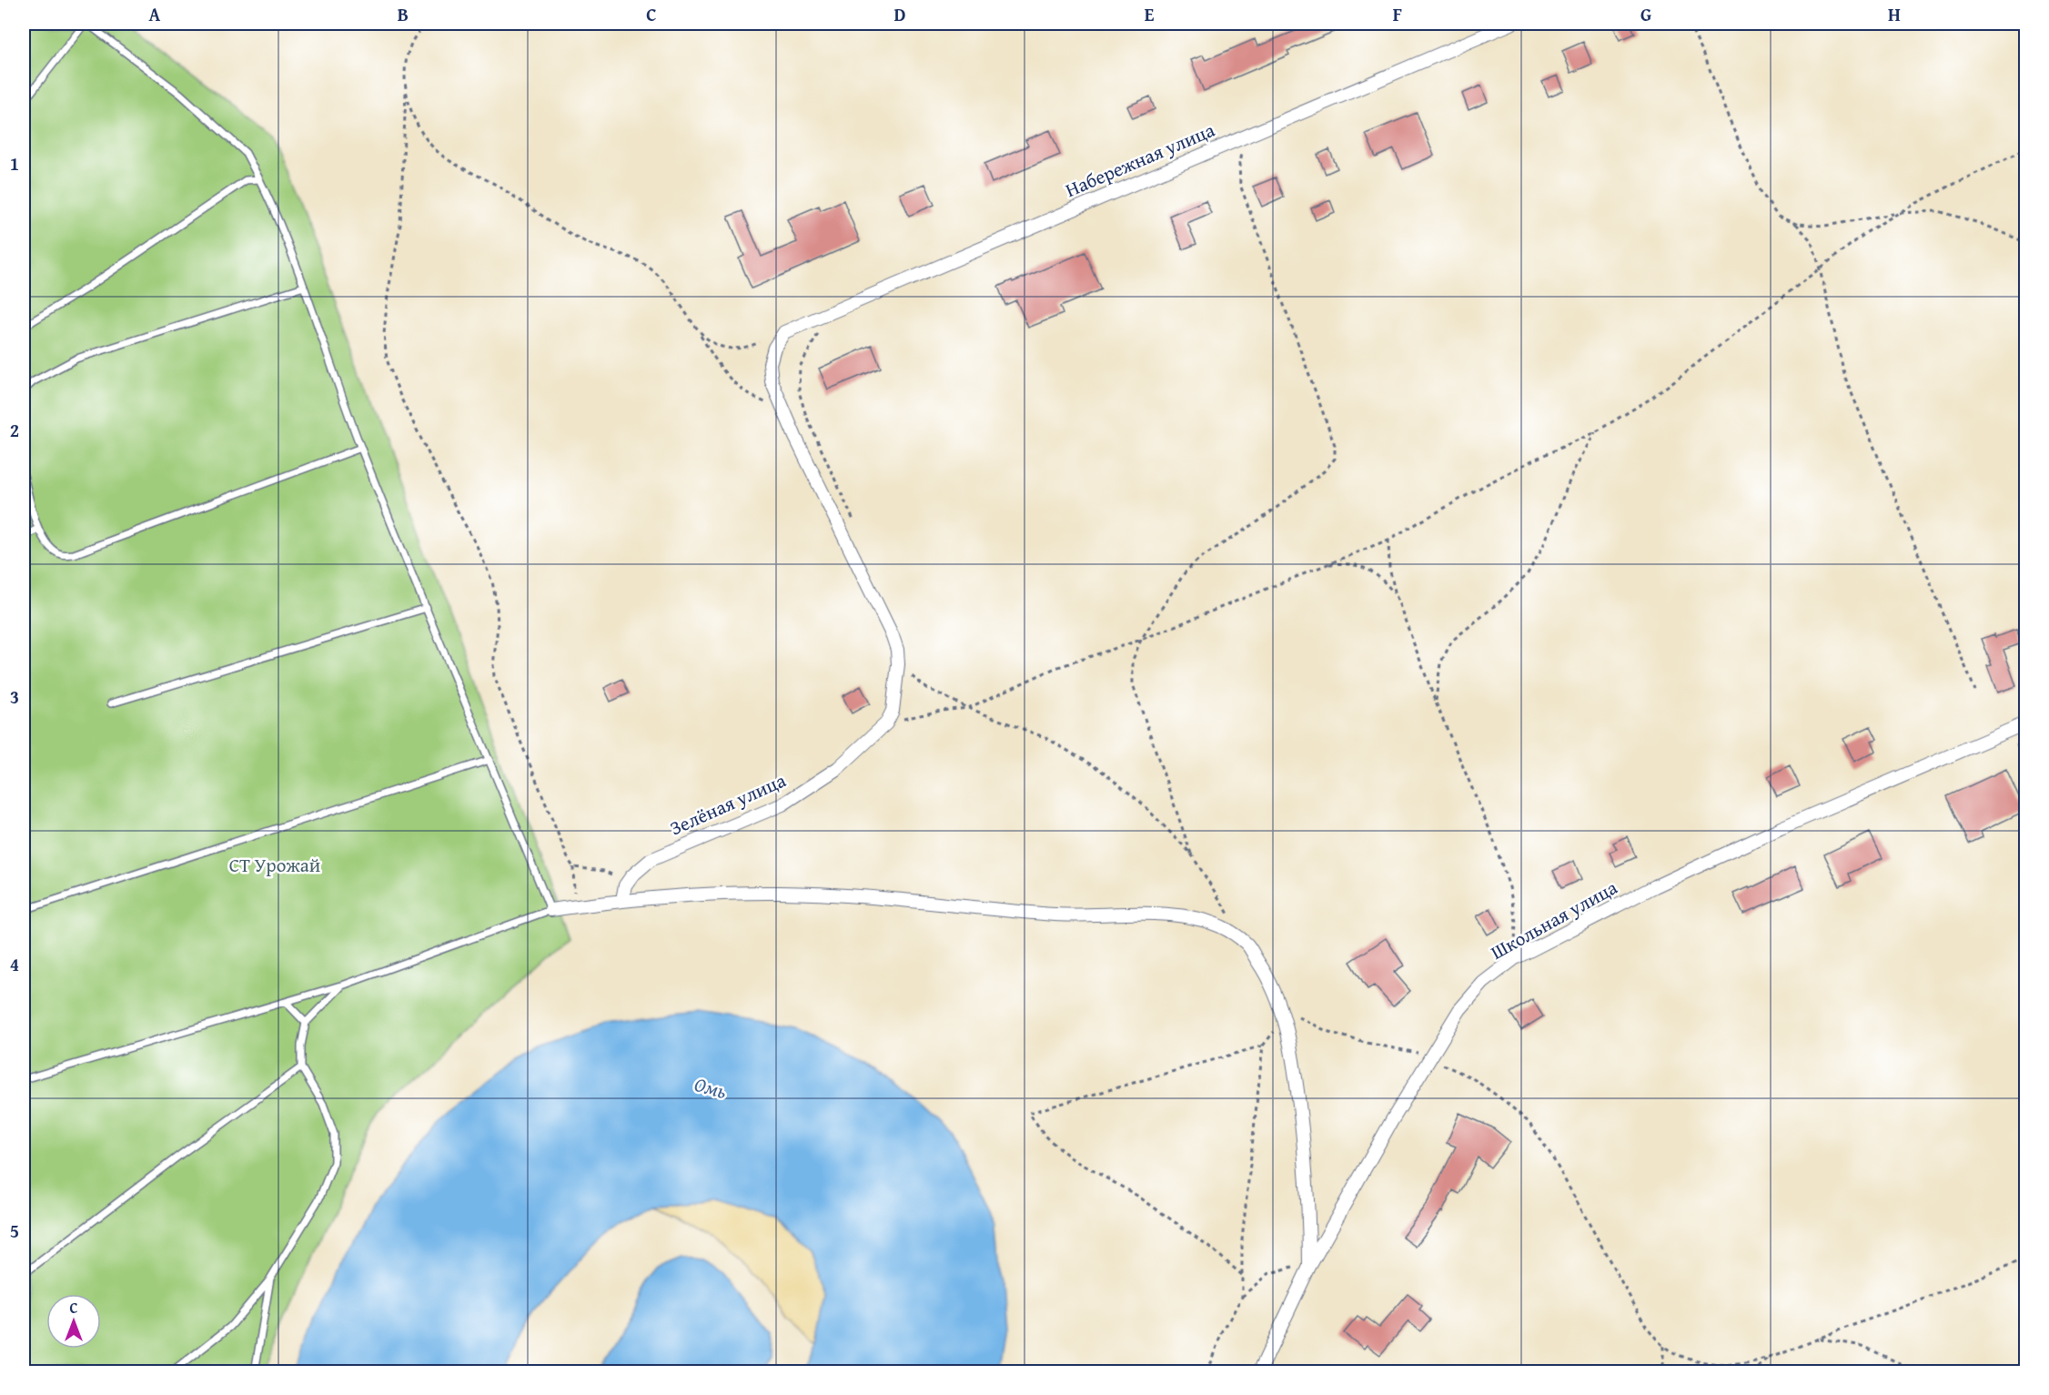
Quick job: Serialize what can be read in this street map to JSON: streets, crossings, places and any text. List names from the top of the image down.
{
  "streets": {
    "street": ["Набережная улица", "Зелёная улица", "Школьная улица"]
  },
  "water": ["Омь"],
  "parks": ["СТ Урожай"],
  "north": "top",
  "grid": {
    "columns": [
      "A",
      "B",
      "C",
      "D",
      "E",
      "F",
      "G",
      "H"
    ],
    "rows": [
      "1",
      "2",
      "3",
      "4",
      "5"
    ]
  }
}
